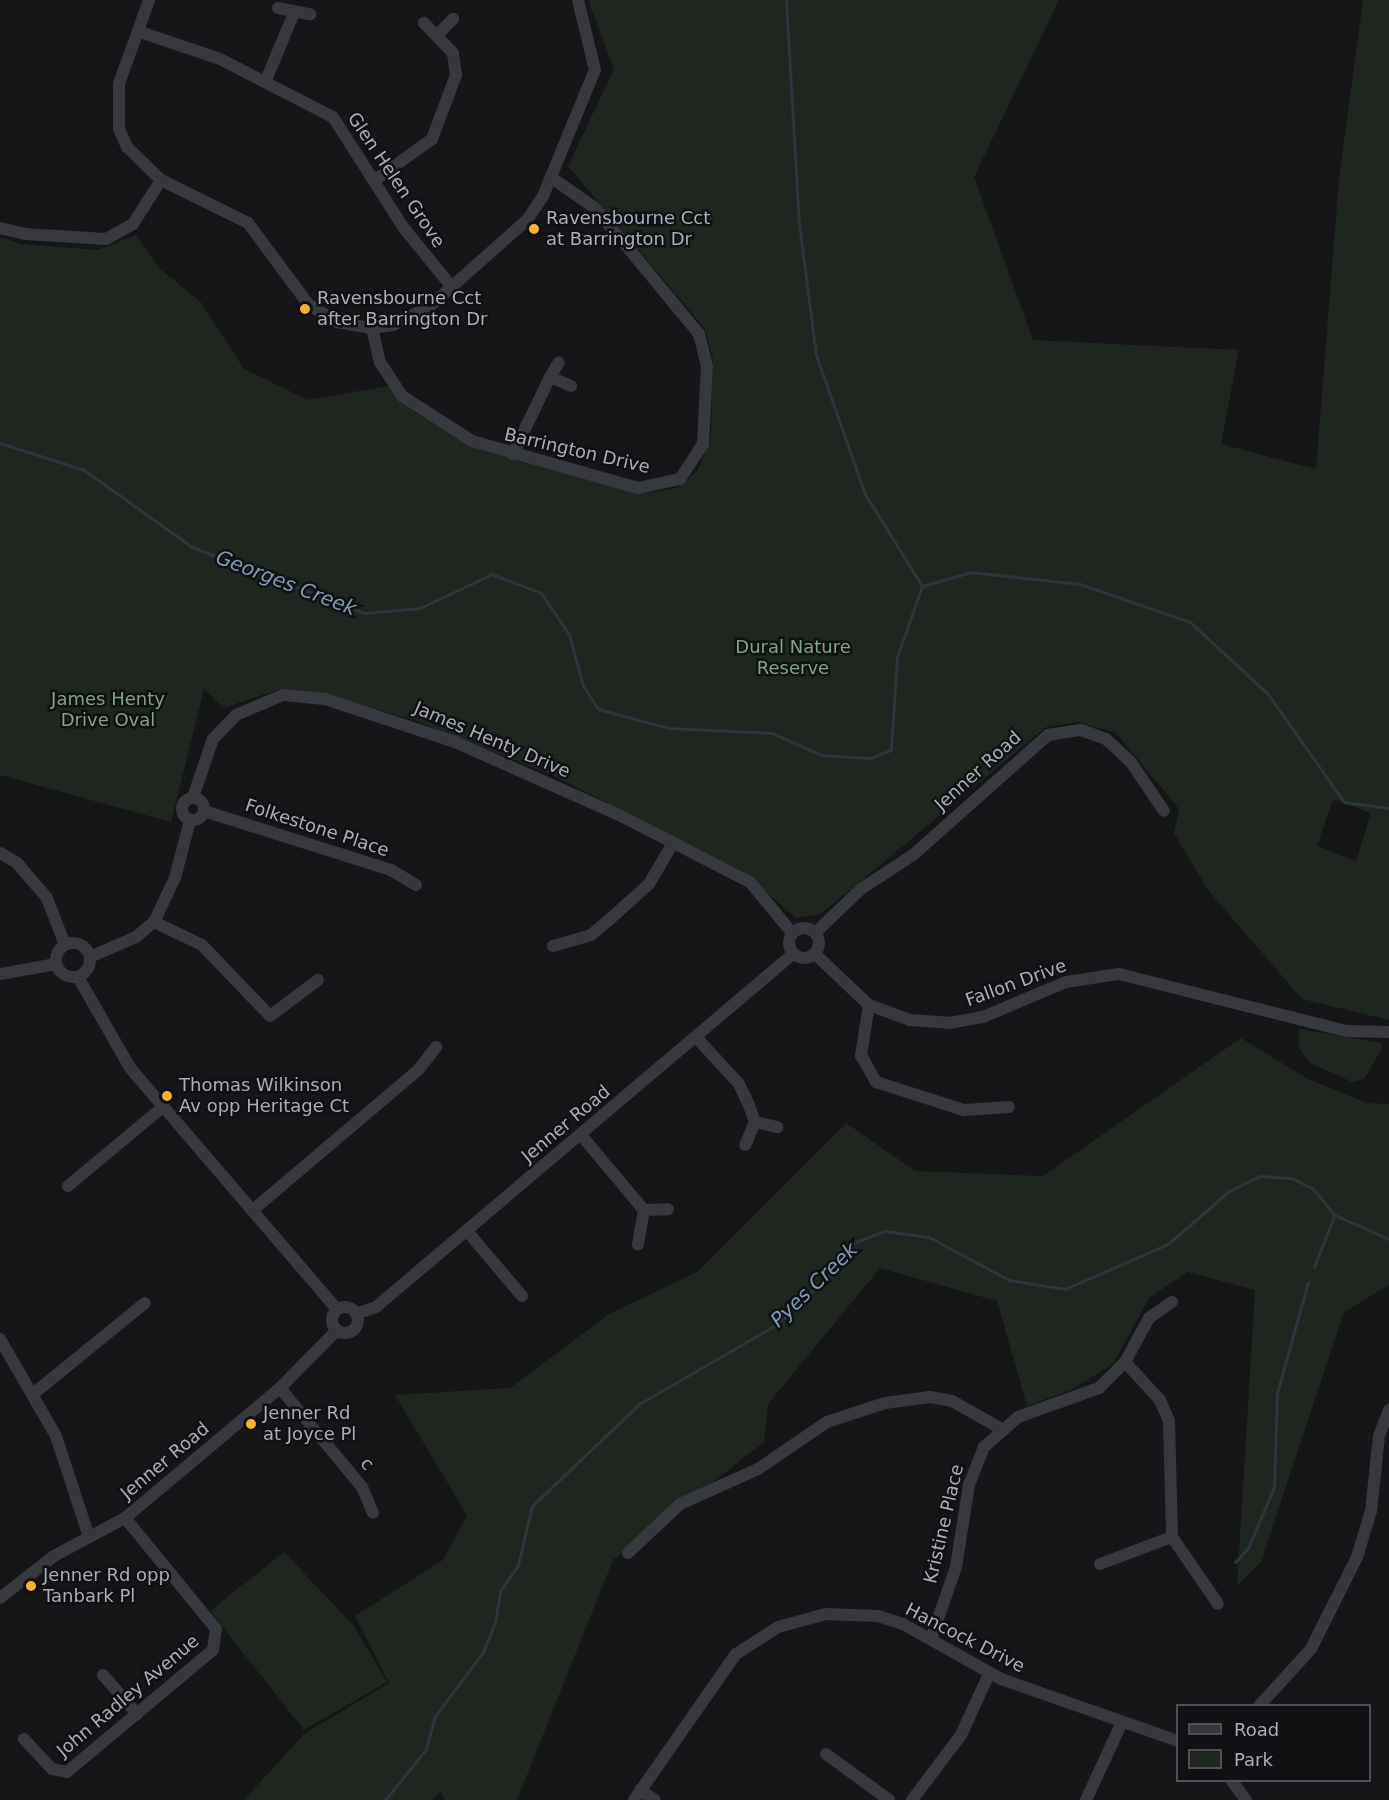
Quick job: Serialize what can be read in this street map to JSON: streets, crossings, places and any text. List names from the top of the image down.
{
  "streets": {
    "street": [
      "Glen Helen Grove",
      "Barrington Drive",
      "James Henty Drive",
      "Jenner Road",
      "Folkestone Place",
      "Fallon Drive",
      "c",
      "Kristine Place",
      "Hancock Drive",
      "John Radley Avenue"
    ]
  },
  "crossings": [
    ["James Henty Drive", "Jenner Road"],
    ["James Henty Drive", "Fallon Drive"],
    ["Jenner Road", "Fallon Drive"],
    ["Jenner Road", "c"],
    ["Jenner Road", "John Radley Avenue"],
    ["Kristine Place", "Hancock Drive"]
  ],
  "water": ["Georges Creek", "Pyes Creek"],
  "parks": ["Dural Nature Reserve", "James Henty Drive Oval"],
  "places": [
    "Ravensbourne Cct at Barrington Dr",
    "Ravensbourne Cct after Barrington Dr",
    "Thomas Wilkinson Av opp Heritage Ct",
    "Jenner Rd at Joyce Pl",
    "Jenner Rd opp Tanbark Pl"
  ],
  "legend": ["Road", "Park"]
}
